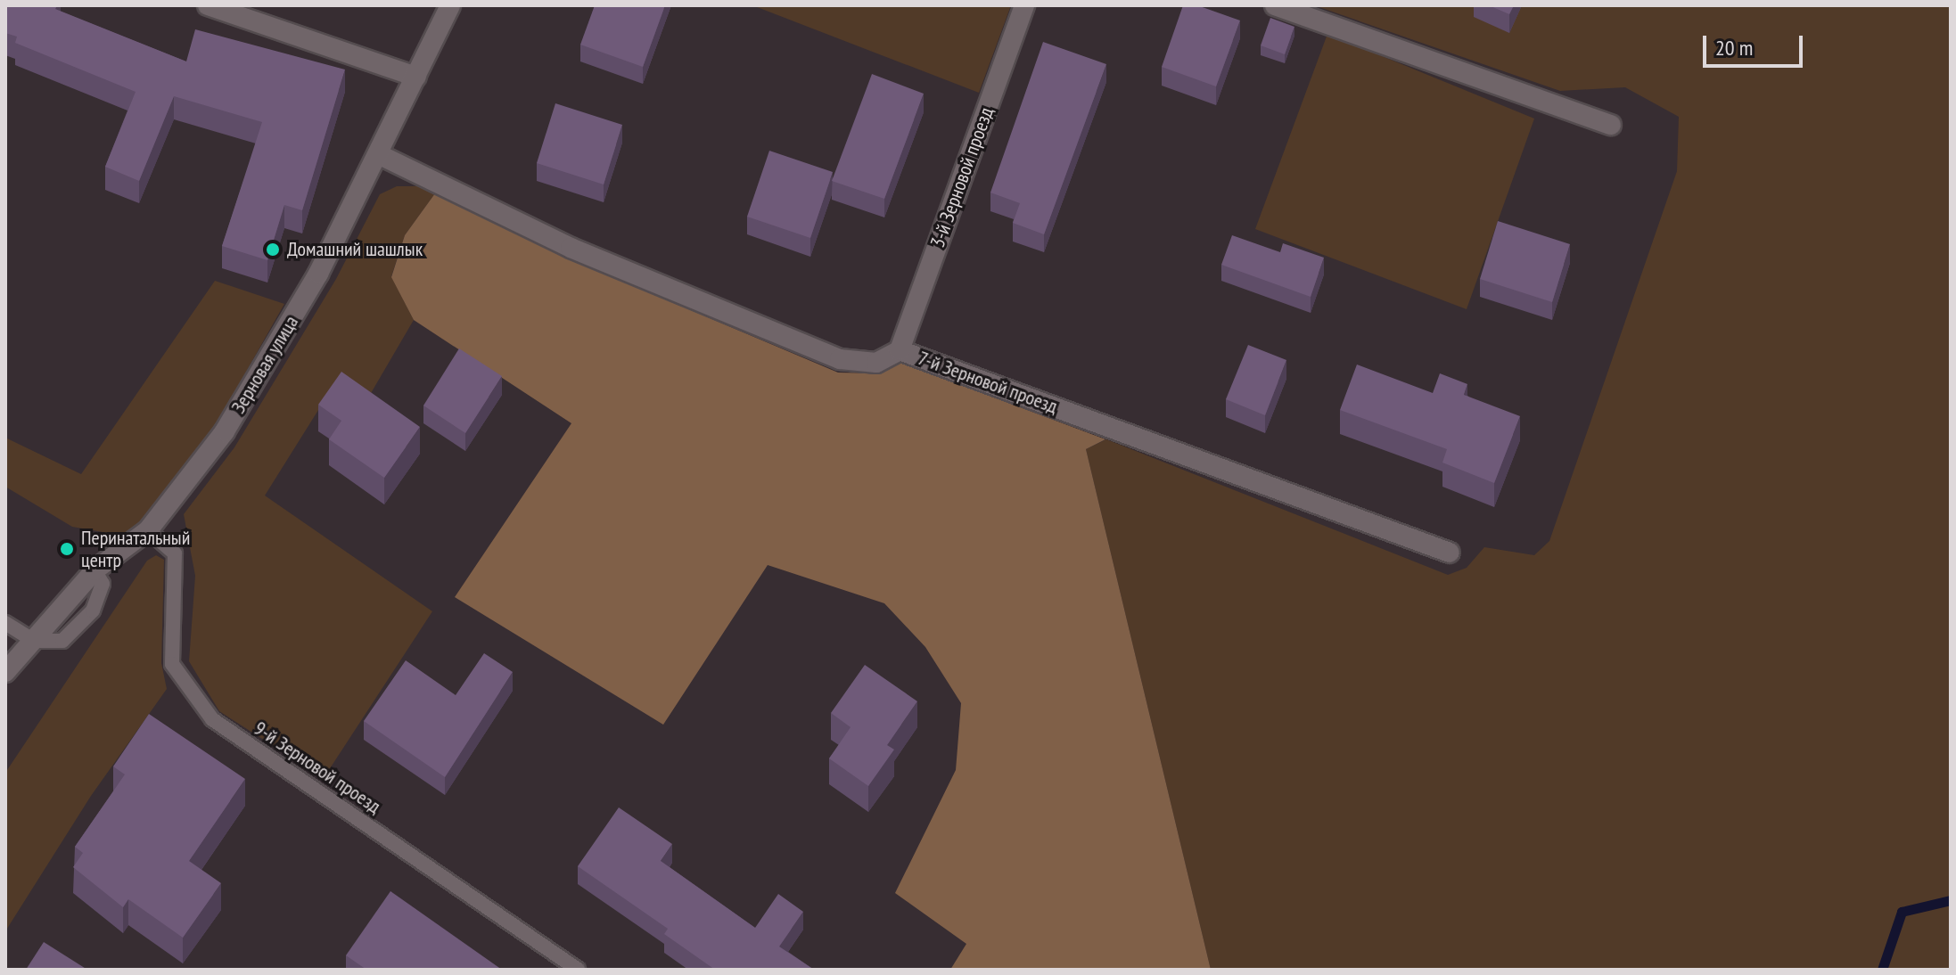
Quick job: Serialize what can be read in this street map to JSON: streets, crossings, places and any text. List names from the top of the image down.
{
  "streets": {
    "street": ["3-й Зерновой проезд", "Зерновая улица", "7-й Зерновой проезд"],
    "lane": ["9-й Зерновой проезд"]
  },
  "crossings": [
    ["3-й Зерновой проезд", "7-й Зерновой проезд"],
    ["Зерновая улица", "7-й Зерновой проезд"],
    ["Зерновая улица", "9-й Зерновой проезд"]
  ],
  "places": ["Домашний шашлык", "Перинатальный центр"],
  "scale_bar": "20 m"
}
